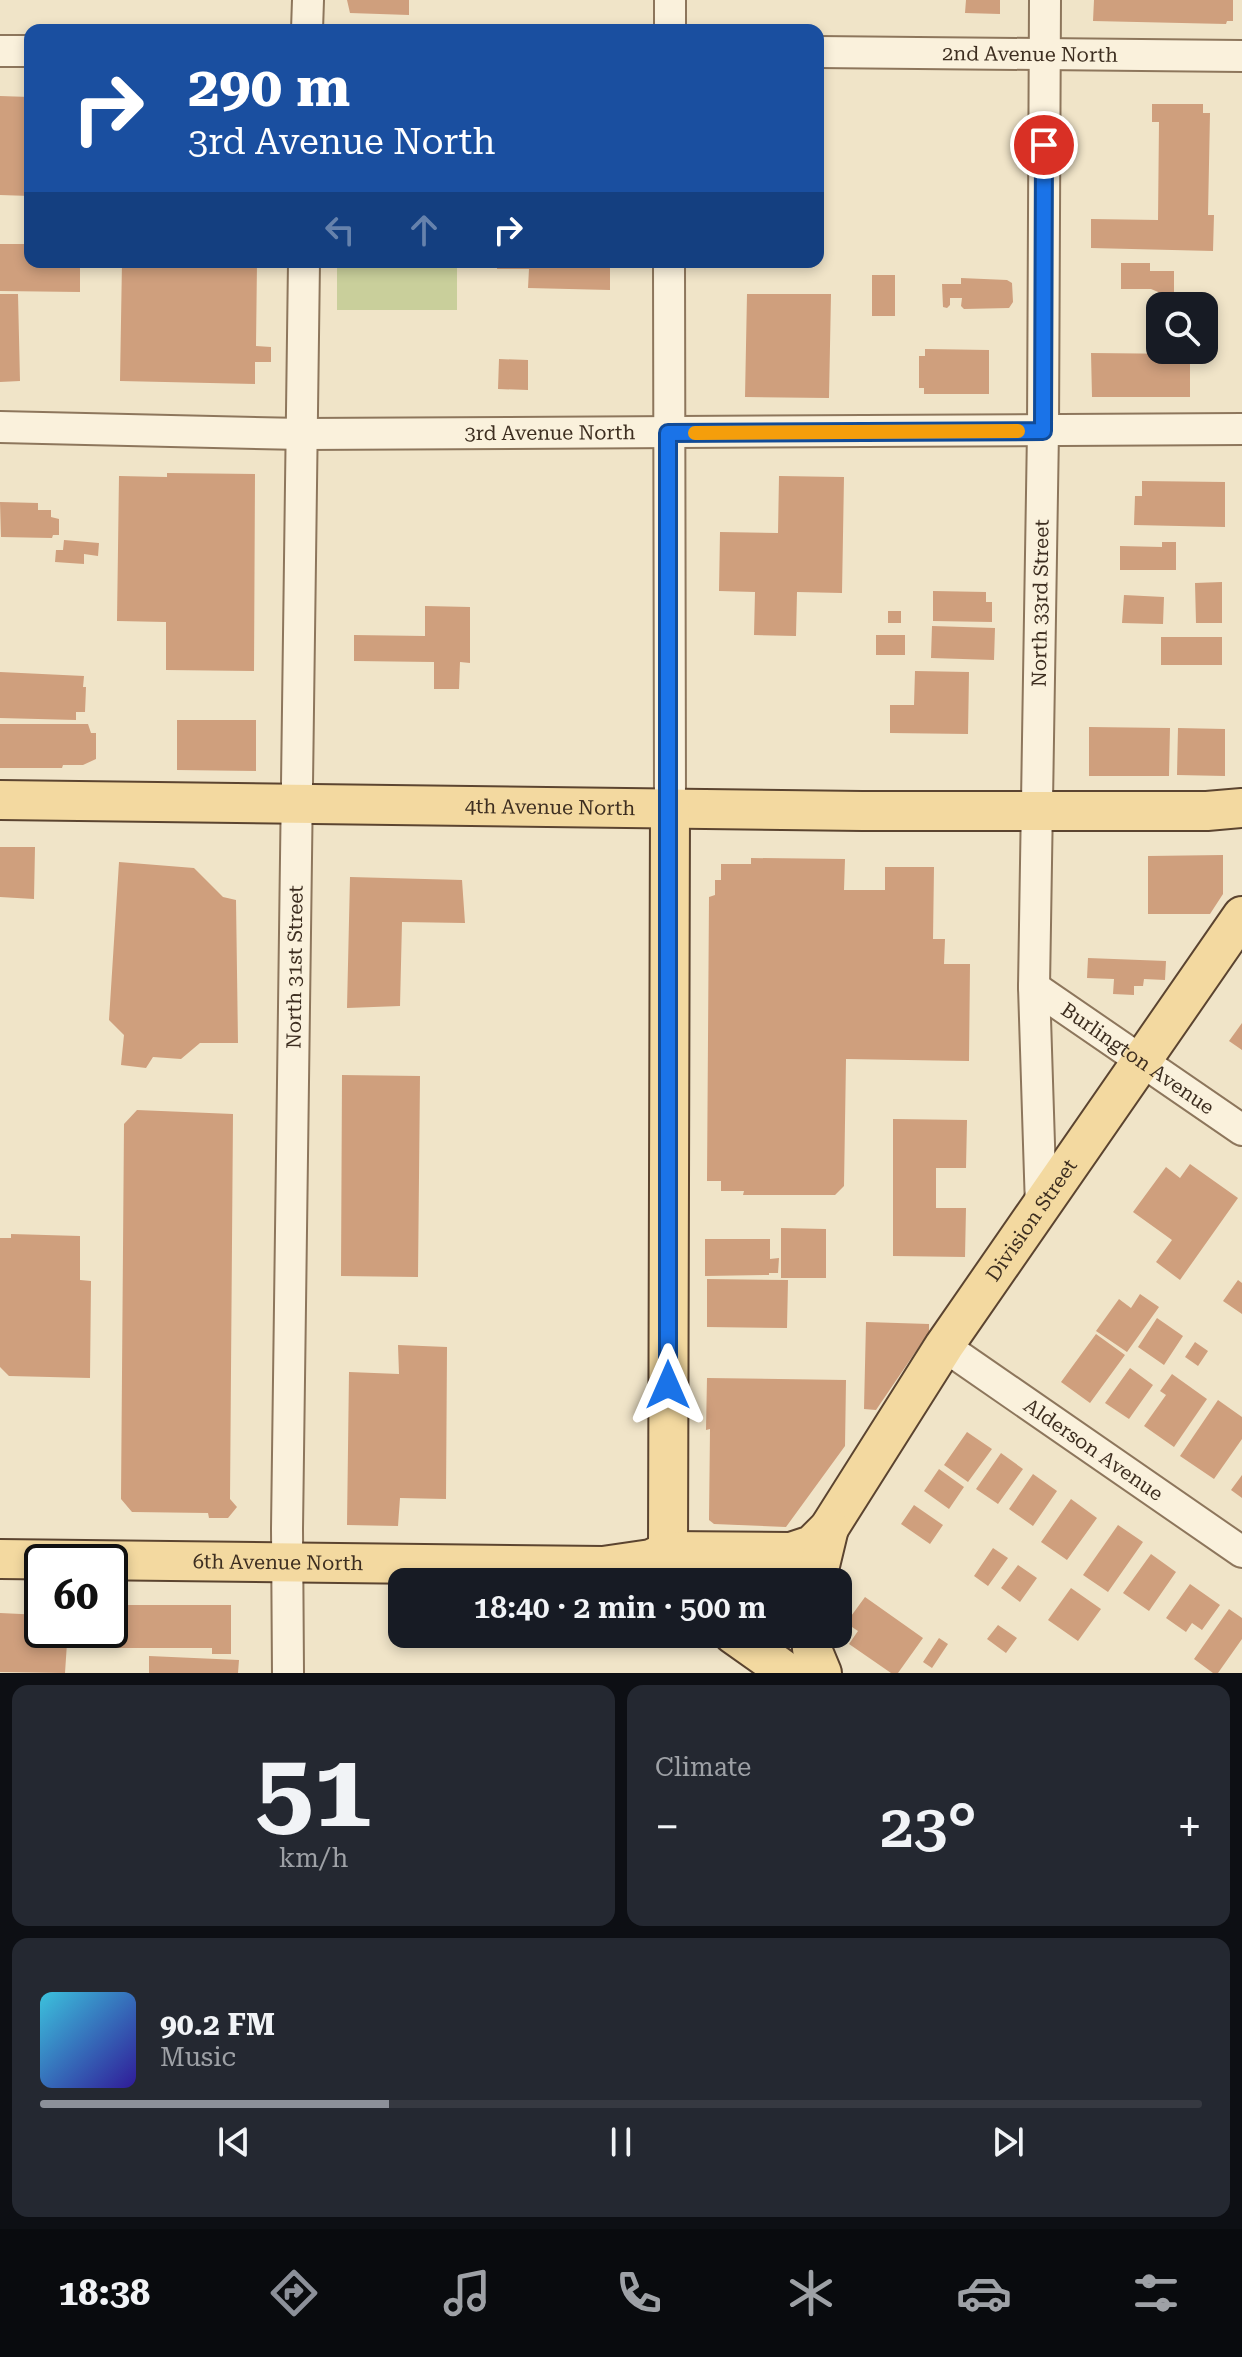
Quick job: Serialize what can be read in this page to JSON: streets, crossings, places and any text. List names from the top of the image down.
{
  "streets": {
    "main road": ["4th Avenue North", "Division Street", "6th Avenue North"],
    "street": [
      "2nd Avenue North",
      "3rd Avenue North",
      "North 33rd Street",
      "North 31st Street",
      "Burlington Avenue",
      "Alderson Avenue"
    ]
  },
  "crossings": [
    ["2nd Avenue North", "North 33rd Street"],
    ["3rd Avenue North", "North 33rd Street"],
    ["3rd Avenue North", "North 31st Street"],
    ["North 33rd Street", "4th Avenue North"],
    ["North 33rd Street", "Burlington Avenue"],
    ["North 33rd Street", "Division Street"],
    ["4th Avenue North", "North 31st Street"],
    ["North 31st Street", "6th Avenue North"],
    ["Burlington Avenue", "Division Street"],
    ["Division Street", "Alderson Avenue"],
    ["Division Street", "6th Avenue North"]
  ],
  "page": {
    "turn": ["290 m", "3rd Avenue North"],
    "limit": "60",
    "trip": "18:40 · 2 min · 500 m",
    "tile": [
      ["51", "km/h"],
      "Climate"
    ],
    "heat": ["−", "23°", "+"],
    "song": ["90.2 FM", "Music"],
    "tabs": "18:38"
  }
}
